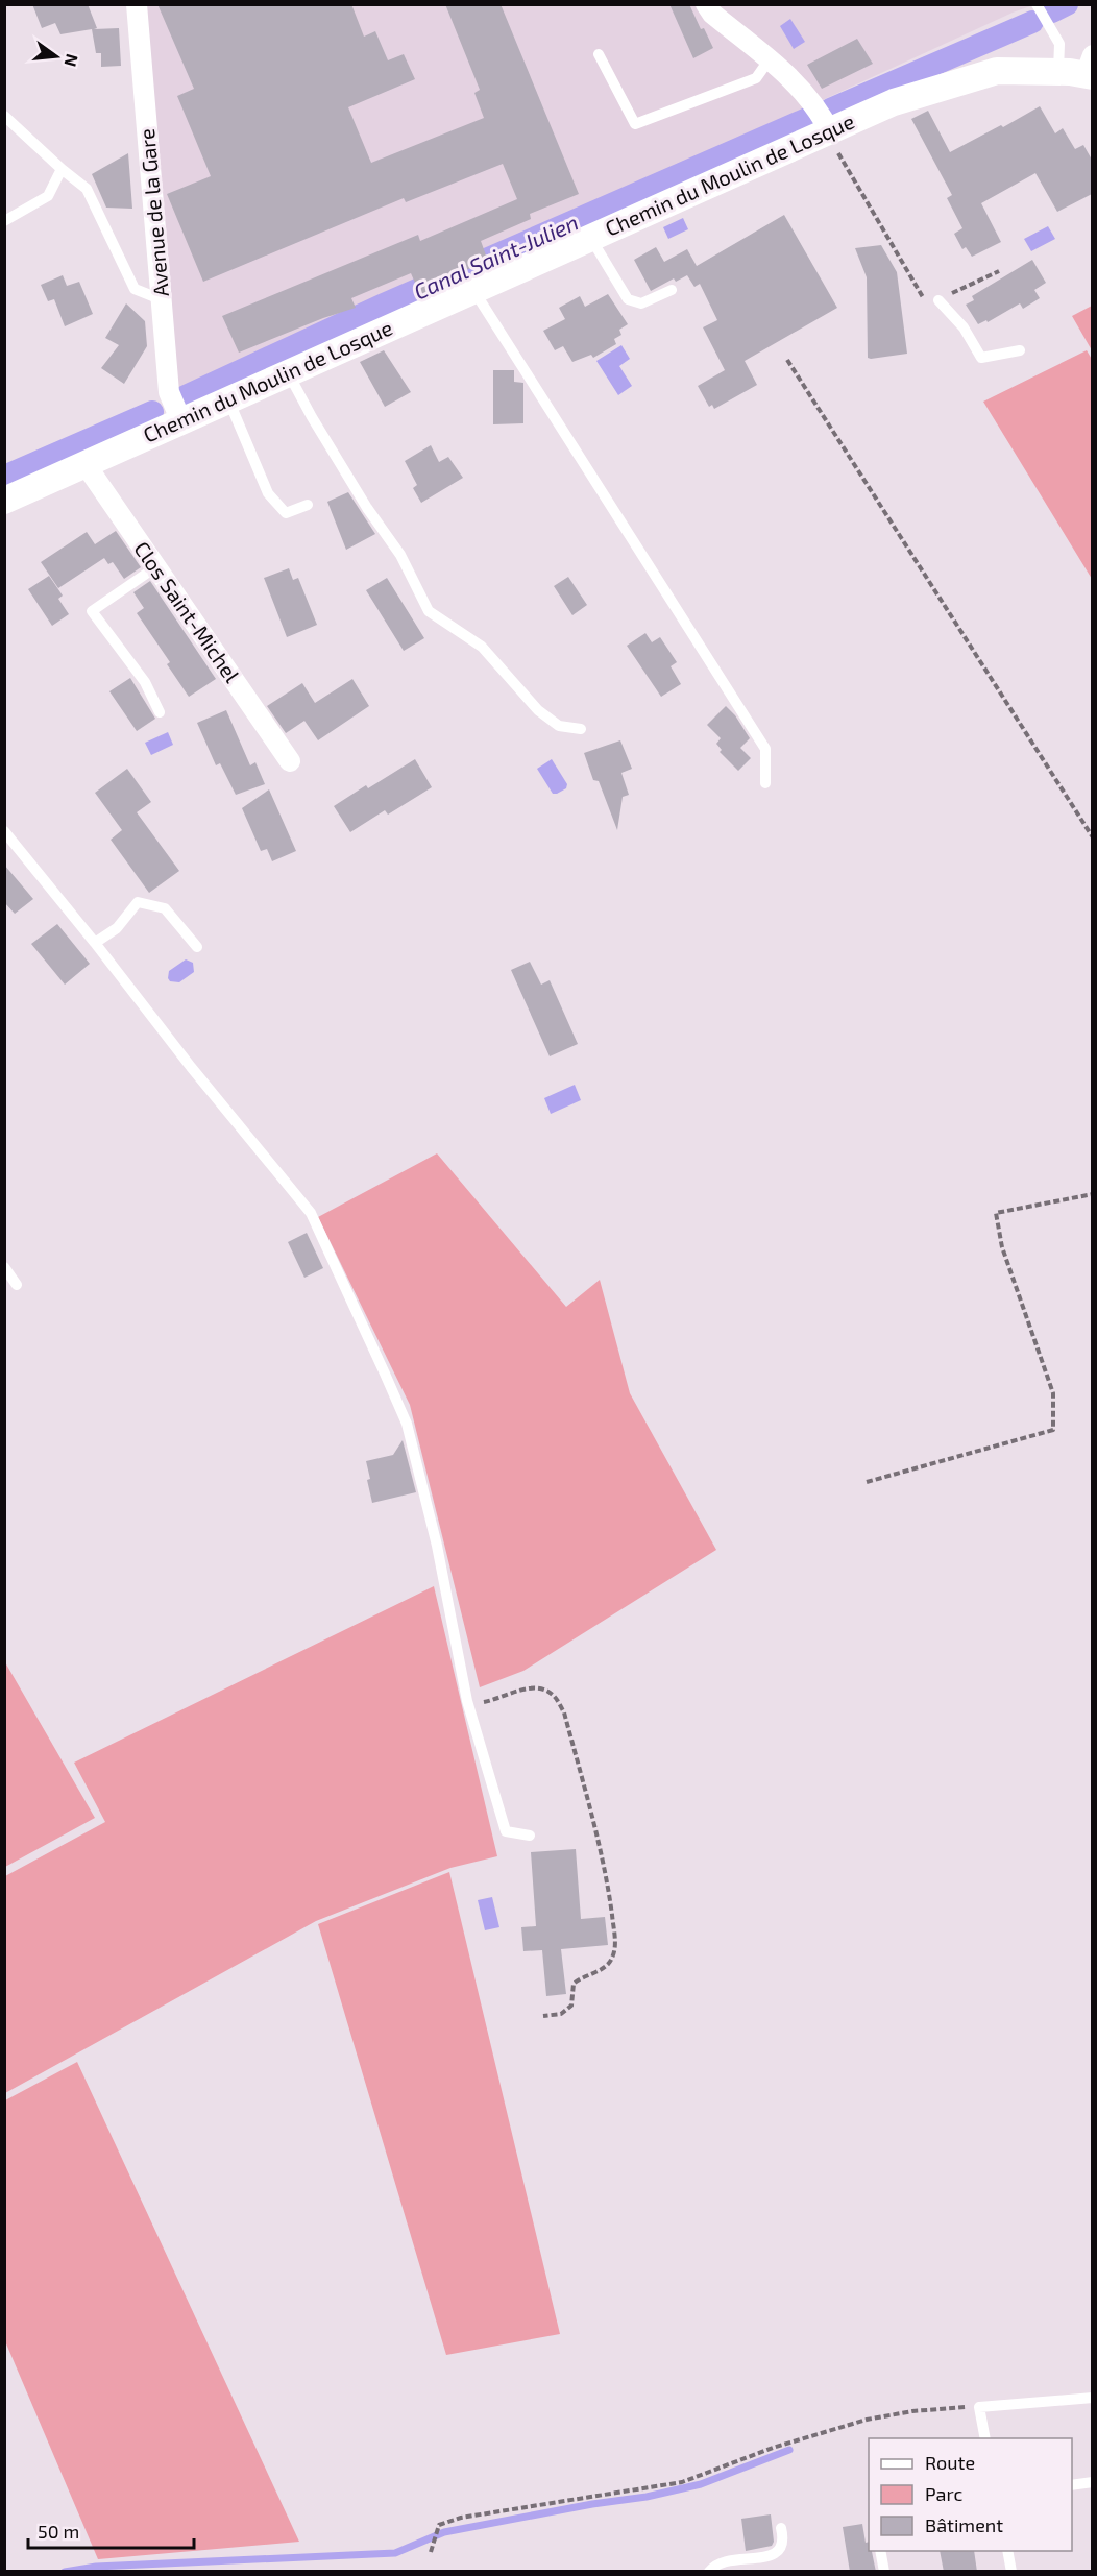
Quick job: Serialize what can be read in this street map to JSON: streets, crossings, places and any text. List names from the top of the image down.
{
  "streets": {
    "street": ["Chemin du Moulin de Losque", "Avenue de la Gare", "Clos Saint-Michel"]
  },
  "crossings": [
    ["Chemin du Moulin de Losque", "Avenue de la Gare"],
    ["Chemin du Moulin de Losque", "Clos Saint-Michel"]
  ],
  "water": ["Canal Saint-Julien"],
  "legend": ["Route", "Parc", "Bâtiment"],
  "scale_bar": "50 m",
  "north": "right"
}
